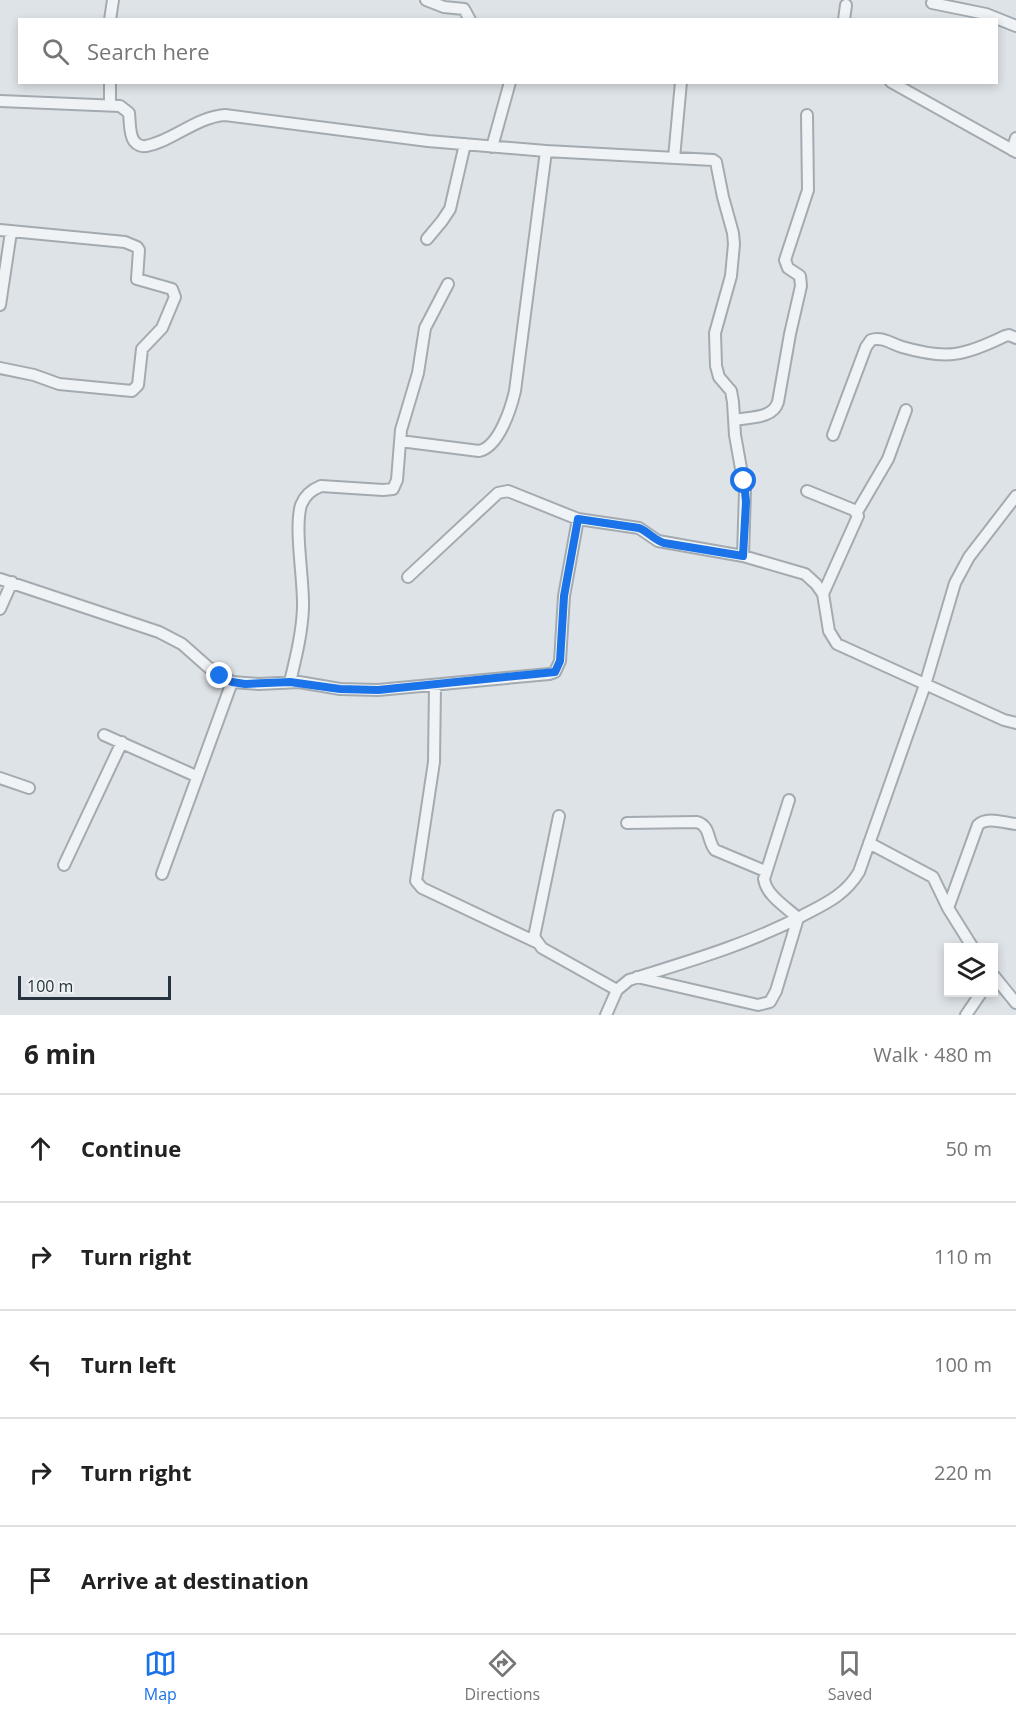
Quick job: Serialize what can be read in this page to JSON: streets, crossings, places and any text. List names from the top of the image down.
{
  "scale_bar": "100 m",
  "page": {
    "search": "Search here",
    "scale": "100 m",
    "heading": ["6 min", "Walk · 480 m"],
    "list": [
      ["Continue", "50 m"],
      ["Turn right", "110 m"],
      ["Turn left", "100 m"],
      ["Turn right", "220 m"],
      "Arrive at destination"
    ],
    "nav": ["Map", "Directions", "Saved"]
  }
}
